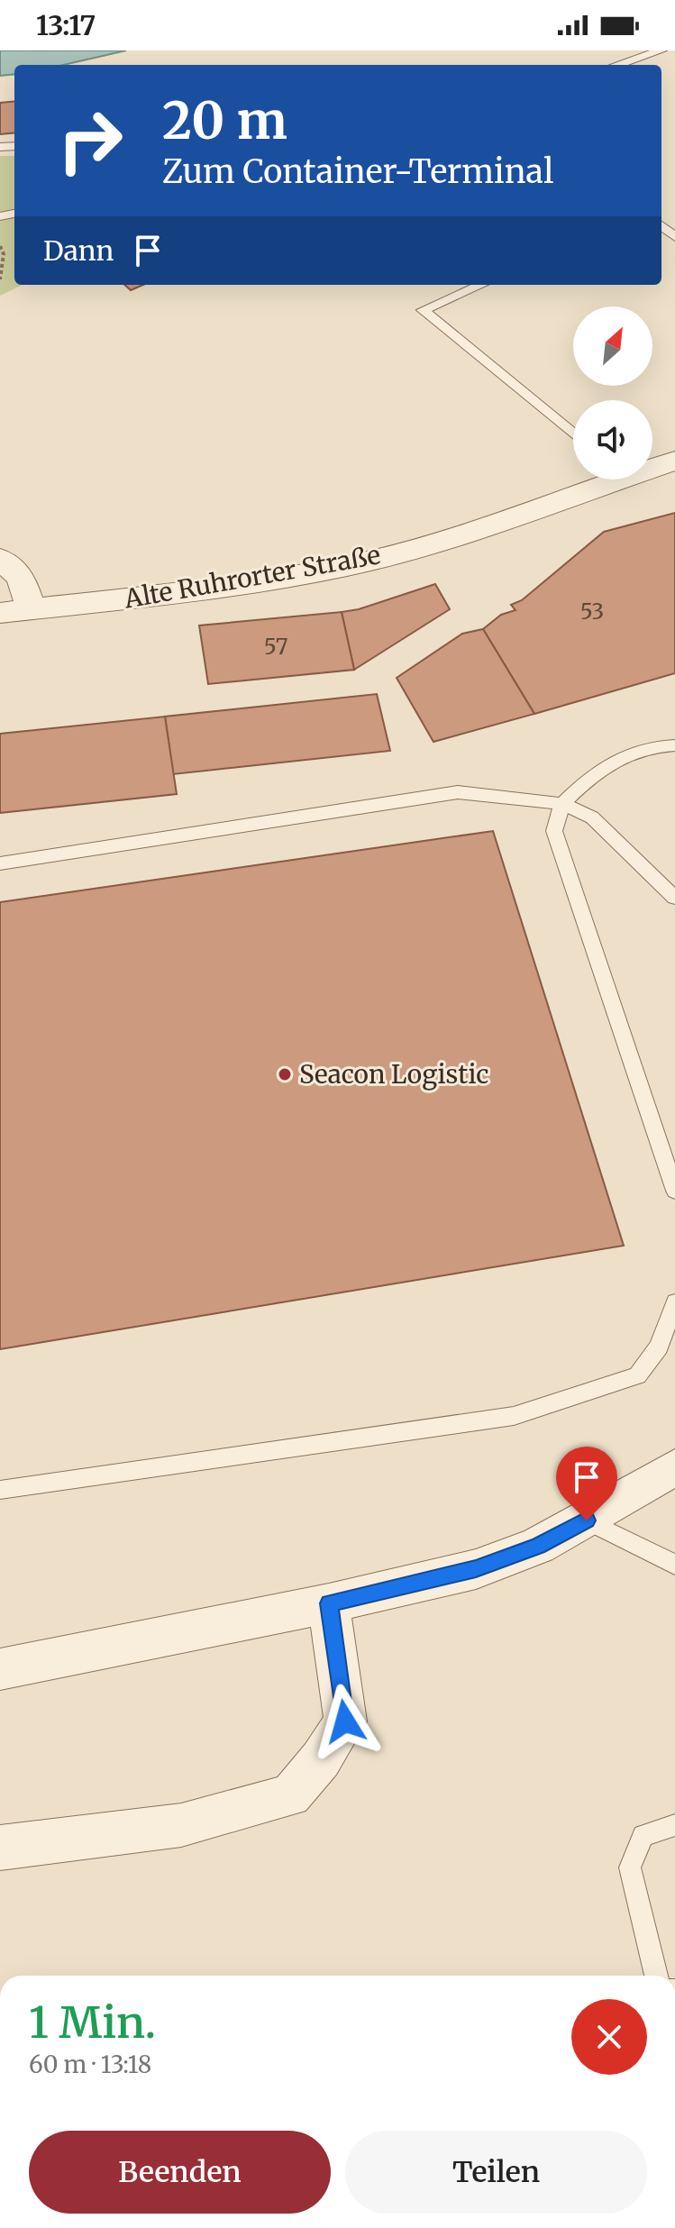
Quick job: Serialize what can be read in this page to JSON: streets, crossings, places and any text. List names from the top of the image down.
{
  "streets": {
    "street": ["Alte Ruhrorter Straße"]
  },
  "places": ["Seacon Logistic"],
  "house_numbers": ["53", "57"],
  "north": "top right",
  "page": {
    "status": "13:17",
    "turn": ["20 m", "Zum Container-Terminal"],
    "then": "Dann",
    "heading": ["1 Min.", "60 m · 13:18"],
    "buttons": ["Beenden", "Teilen"]
  }
}
